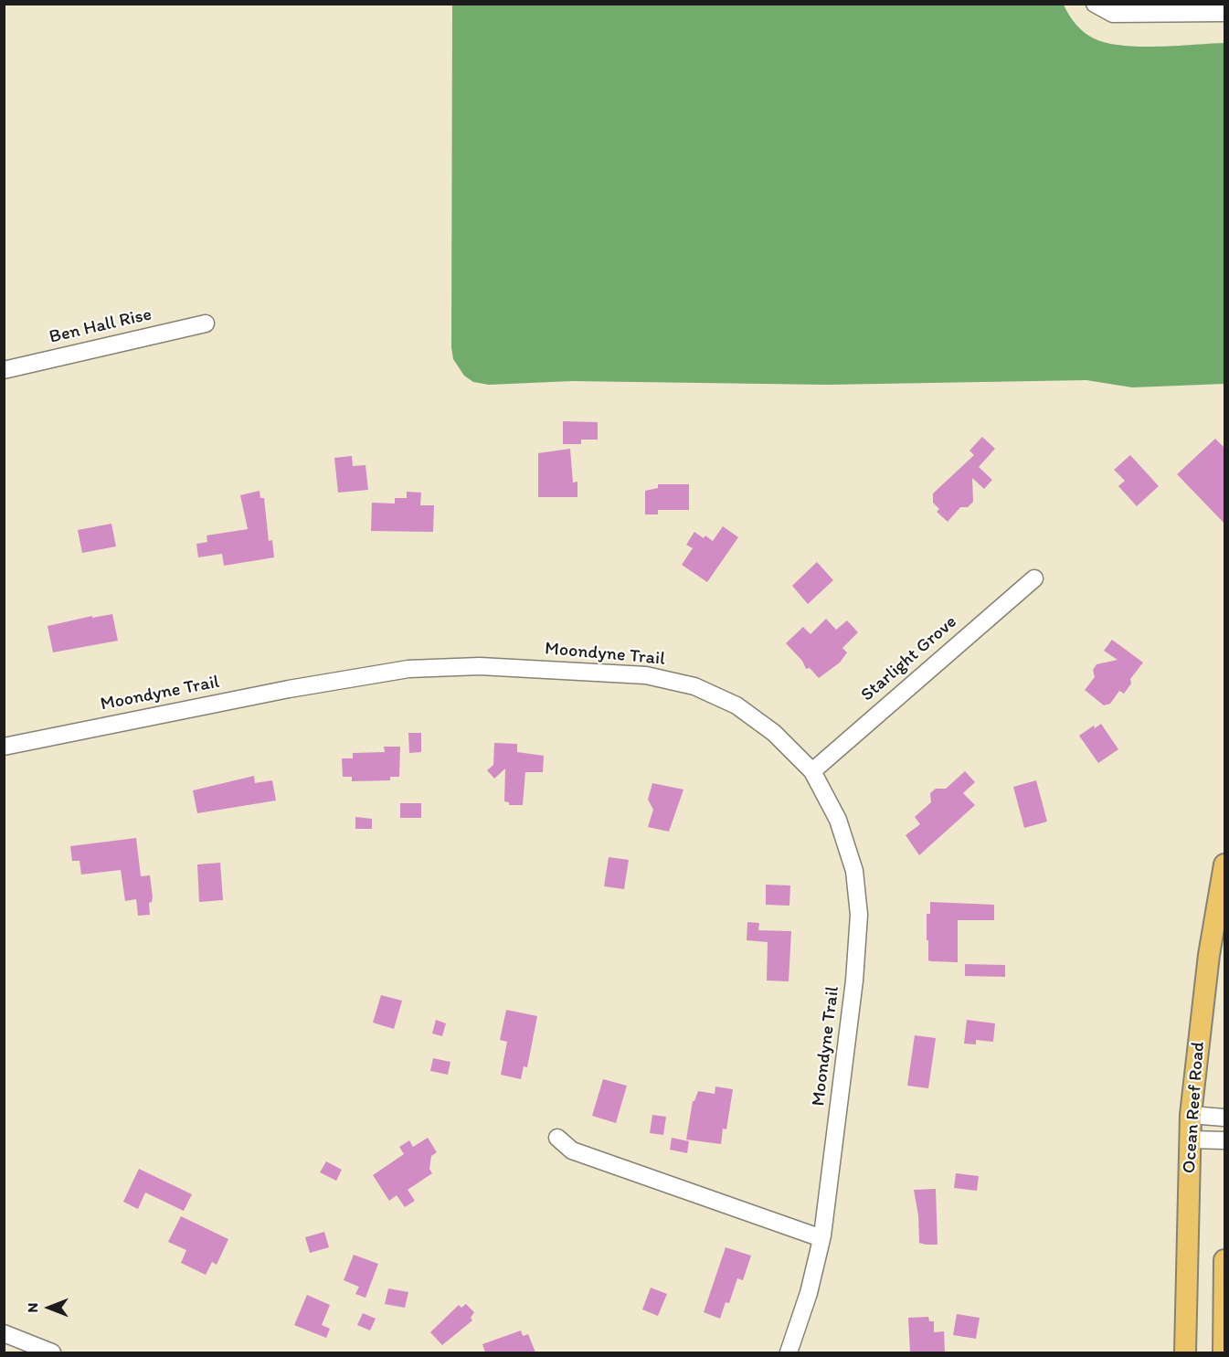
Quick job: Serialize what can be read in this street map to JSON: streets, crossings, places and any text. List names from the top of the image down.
{
  "streets": {
    "main road": ["Ocean Reef Road"],
    "street": ["Ben Hall Rise", "Moondyne Trail", "Starlight Grove"]
  },
  "crossings": [
    ["Moondyne Trail", "Starlight Grove"]
  ],
  "north": "left"
}
